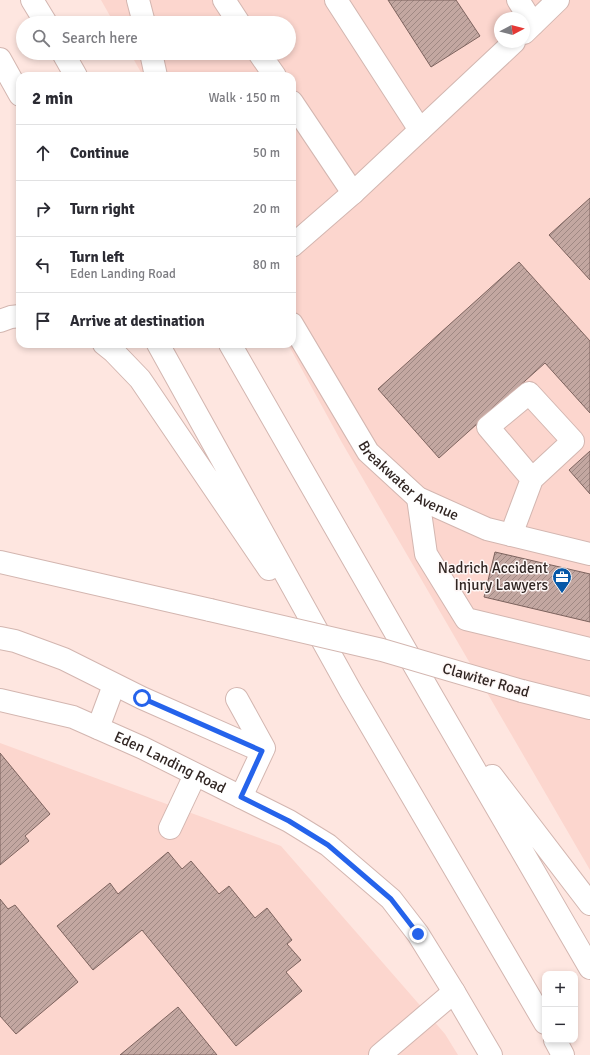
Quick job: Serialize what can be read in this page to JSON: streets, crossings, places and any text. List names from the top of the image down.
{
  "streets": {
    "main road": ["Breakwater Avenue", "Clawiter Road", "Eden Landing Road"]
  },
  "places": {
    "office": ["Nadrich Accident Injury Lawyers"]
  },
  "north": "right",
  "page": {
    "search": "Search here",
    "heading": ["2 min", "Walk · 150 m"],
    "list": [
      ["Continue", "50 m"],
      ["Turn right", "20 m"],
      ["Turn left", "Eden Landing Road", "80 m"],
      "Arrive at destination"
    ],
    "map_buttons": ["+", "−"]
  }
}
